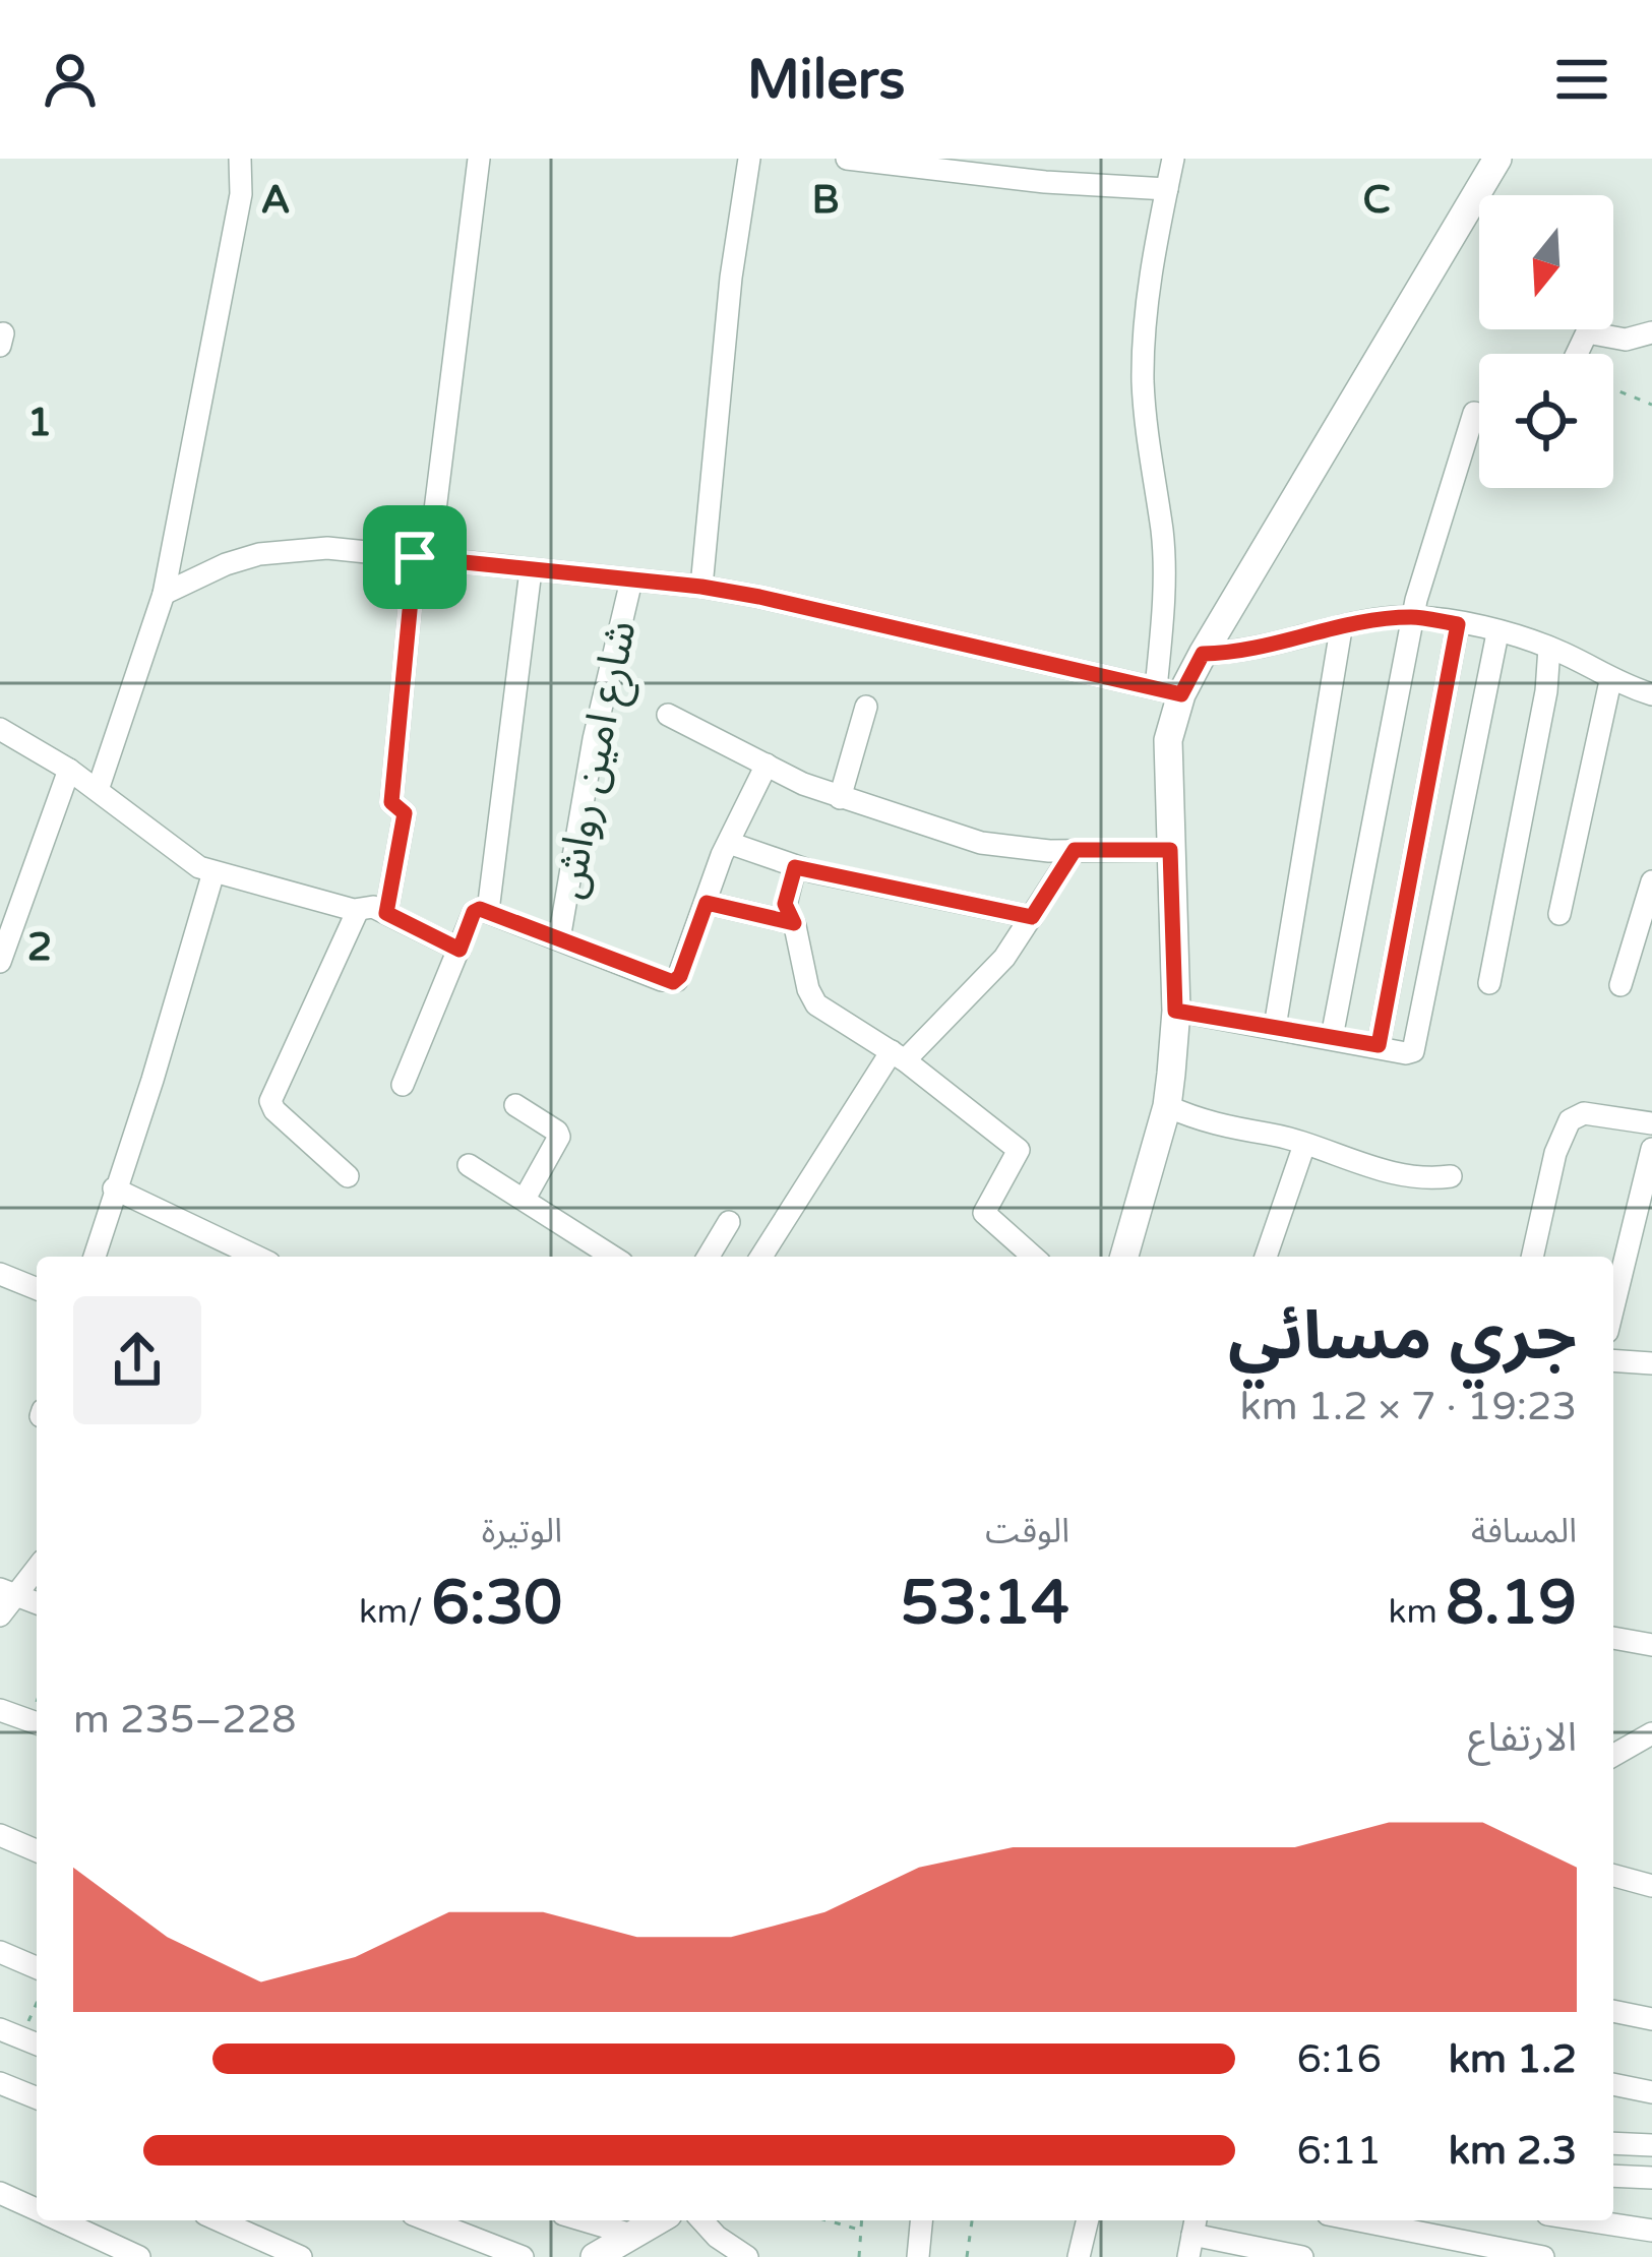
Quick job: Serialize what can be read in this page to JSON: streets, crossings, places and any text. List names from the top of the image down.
{
  "streets": {
    "street": ["شارع امين رواش"]
  },
  "north": "bottom",
  "page": {
    "header": "Milers",
    "heading": ["جري مسائي", "19:23 · 7 × 1.2 km"],
    "stats": [
      ["المسافة", "8.19 km"],
      ["الوقت", "53:14"],
      ["الوتيرة", "6:30 /km"]
    ],
    "chart": ["الارتفاع", "228–235 m"],
    "list": [
      {
        "name": "1.2 km",
        "note": "6:16"
      },
      {
        "name": "2.3 km",
        "note": "6:11"
      }
    ]
  },
  "grid": {
    "columns": ["A", "B", "C"],
    "rows": ["1", "2"]
  }
}
